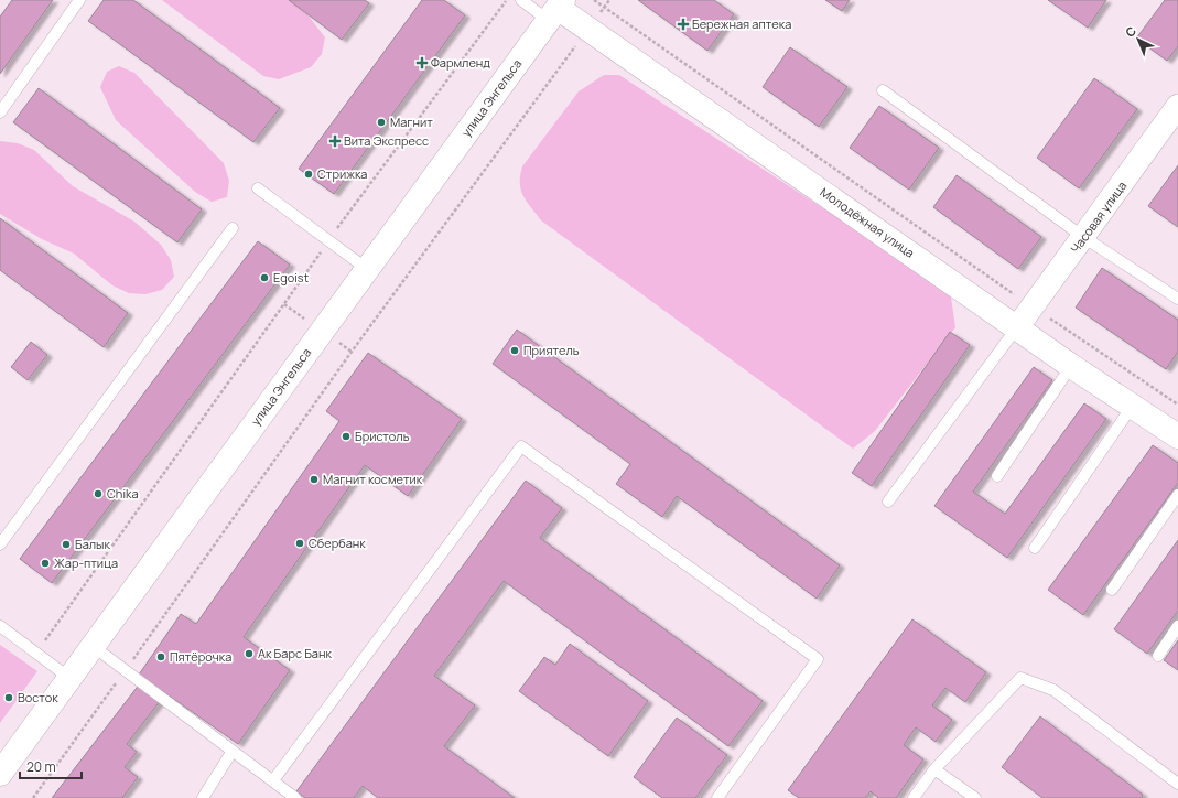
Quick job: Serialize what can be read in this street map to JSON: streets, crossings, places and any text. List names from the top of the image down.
{
  "streets": {
    "main road": ["улица Энгельса", "Молодёжная улица"],
    "street": ["Часовая улица"]
  },
  "crossings": [
    ["улица Энгельса", "Молодёжная улица"],
    ["Часовая улица", "Молодёжная улица"]
  ],
  "places": {
    "health": ["Бережная аптека", "Фармленд", "Вита Экспресс"],
    "other": [
      "Магнит",
      "Стрижка",
      "Egoist",
      "Приятель",
      "Бристоль",
      "Магнит косметик",
      "Chika",
      "Сбербанк",
      "Балык",
      "Жар-птица",
      "Ак Барс Банк",
      "Пятёрочка",
      "Восток"
    ]
  },
  "scale_bar": "20 m",
  "north": "top left"
}
